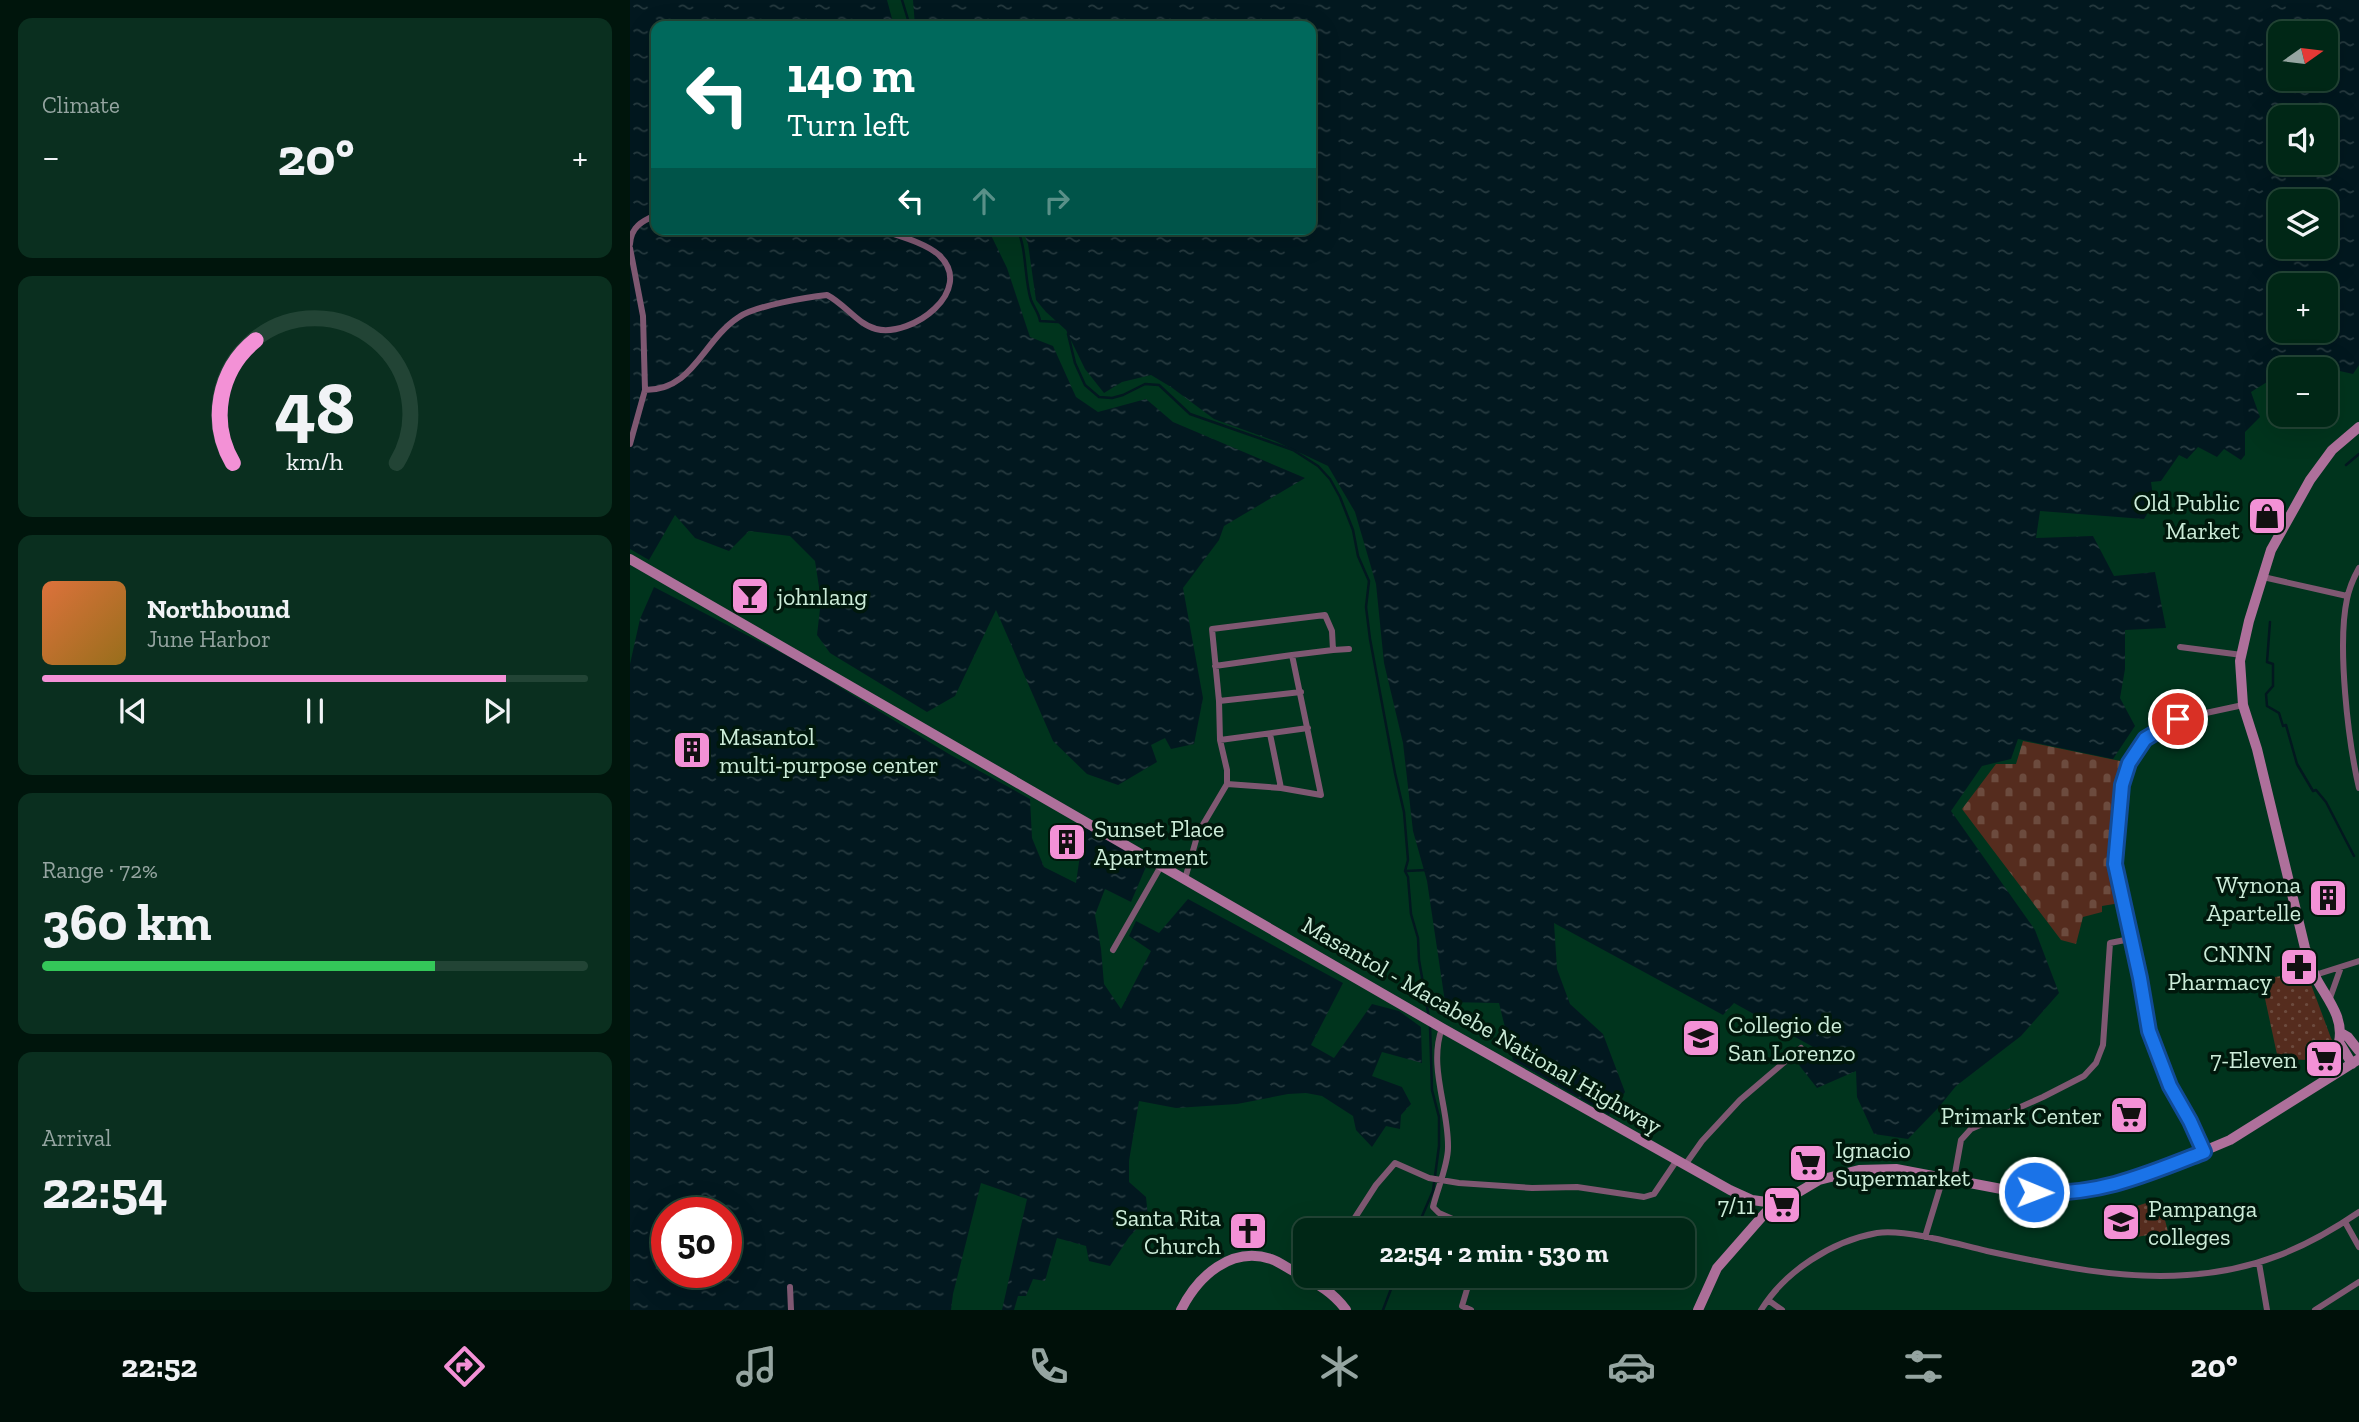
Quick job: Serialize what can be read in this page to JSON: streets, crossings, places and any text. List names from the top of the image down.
{
  "streets": {
    "main road": ["Masantol - Macabebe National Highway"]
  },
  "places": {
    "shop": ["Old Public Market"],
    "bar": ["johnlang"],
    "building": ["Masantol multi-purpose center", "Sunset Place Apartment", "Wynona Apartelle"],
    "pharmacy": ["CNNN Pharmacy"],
    "school or university": ["Collegio de San Lorenzo", "Pampanga colleges"],
    "supermarket": [
      "7-Eleven",
      "Primark Center",
      "Ignacio Supermarket",
      "7/11"
    ],
    "church": ["Santa Rita Church"]
  },
  "north": "right",
  "page": {
    "tile": [
      "Climate",
      ["Range · 72%", "360 km"],
      ["Arrival", "22:54"]
    ],
    "map_buttons": ["+", "−"],
    "turn": ["140 m", "Turn left"],
    "heat": ["−", "20°", "+"],
    "song": ["Northbound", "June Harbor"],
    "limit": "50",
    "trip": "22:54 · 2 min · 530 m",
    "tabs": ["22:52", "20°"],
    "gauge": ["48", "km/h"]
  }
}
